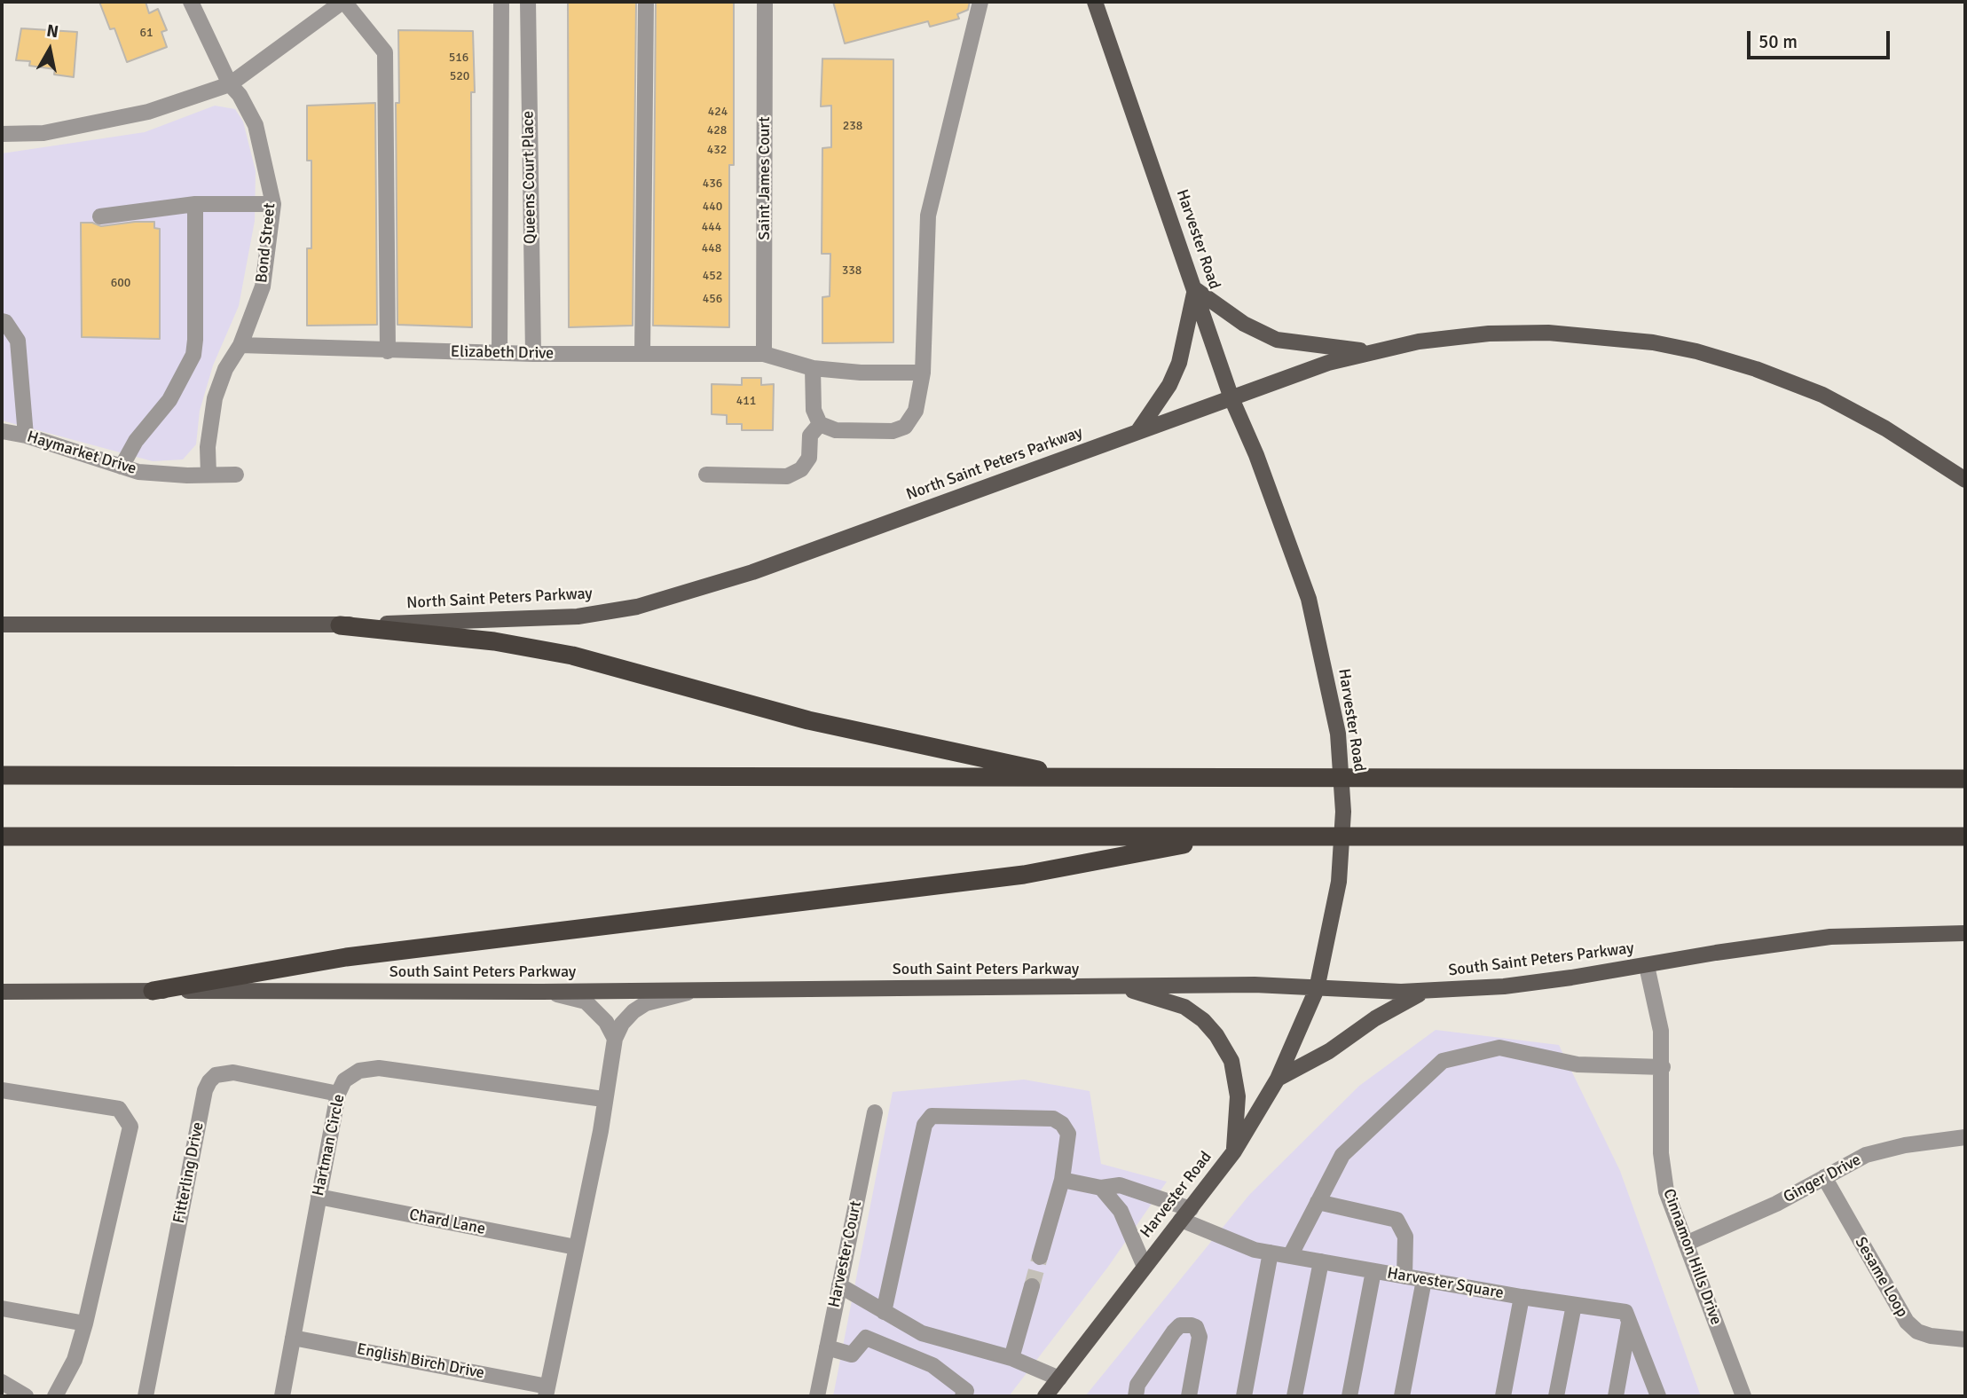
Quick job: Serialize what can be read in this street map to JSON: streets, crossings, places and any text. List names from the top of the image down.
{
  "streets": {
    "main road": ["Harvester Road", "North Saint Peters Parkway", "South Saint Peters Parkway"],
    "street": [
      "Queens Court Place",
      "Saint James Court",
      "Bond Street",
      "Elizabeth Drive",
      "Haymarket Drive",
      "Hartman Circle",
      "Fitterling Drive",
      "Ginger Drive",
      "Chard Lane",
      "Harvester Court",
      "Cinnamon Hills Drive",
      "Sesame Loop",
      "Harvester Square",
      "English Birch Drive"
    ]
  },
  "crossings": [
    ["Queens Court Place", "Elizabeth Drive"],
    ["Saint James Court", "Elizabeth Drive"],
    ["Harvester Road", "North Saint Peters Parkway"],
    ["Harvester Road", "South Saint Peters Parkway"],
    ["Harvester Road", "Harvester Square"],
    ["Bond Street", "Elizabeth Drive"],
    ["Bond Street", "Haymarket Drive"],
    ["South Saint Peters Parkway", "Cinnamon Hills Drive"],
    ["Hartman Circle", "Fitterling Drive"],
    ["Hartman Circle", "Chard Lane"],
    ["Hartman Circle", "English Birch Drive"],
    ["Ginger Drive", "Cinnamon Hills Drive"],
    ["Ginger Drive", "Sesame Loop"]
  ],
  "house_numbers": [
    "61",
    "516",
    "520",
    "424",
    "238",
    "428",
    "432",
    "436",
    "440",
    "444",
    "448",
    "338",
    "452",
    "600",
    "456",
    "411"
  ],
  "scale_bar": "50 m",
  "north": "top"
}
